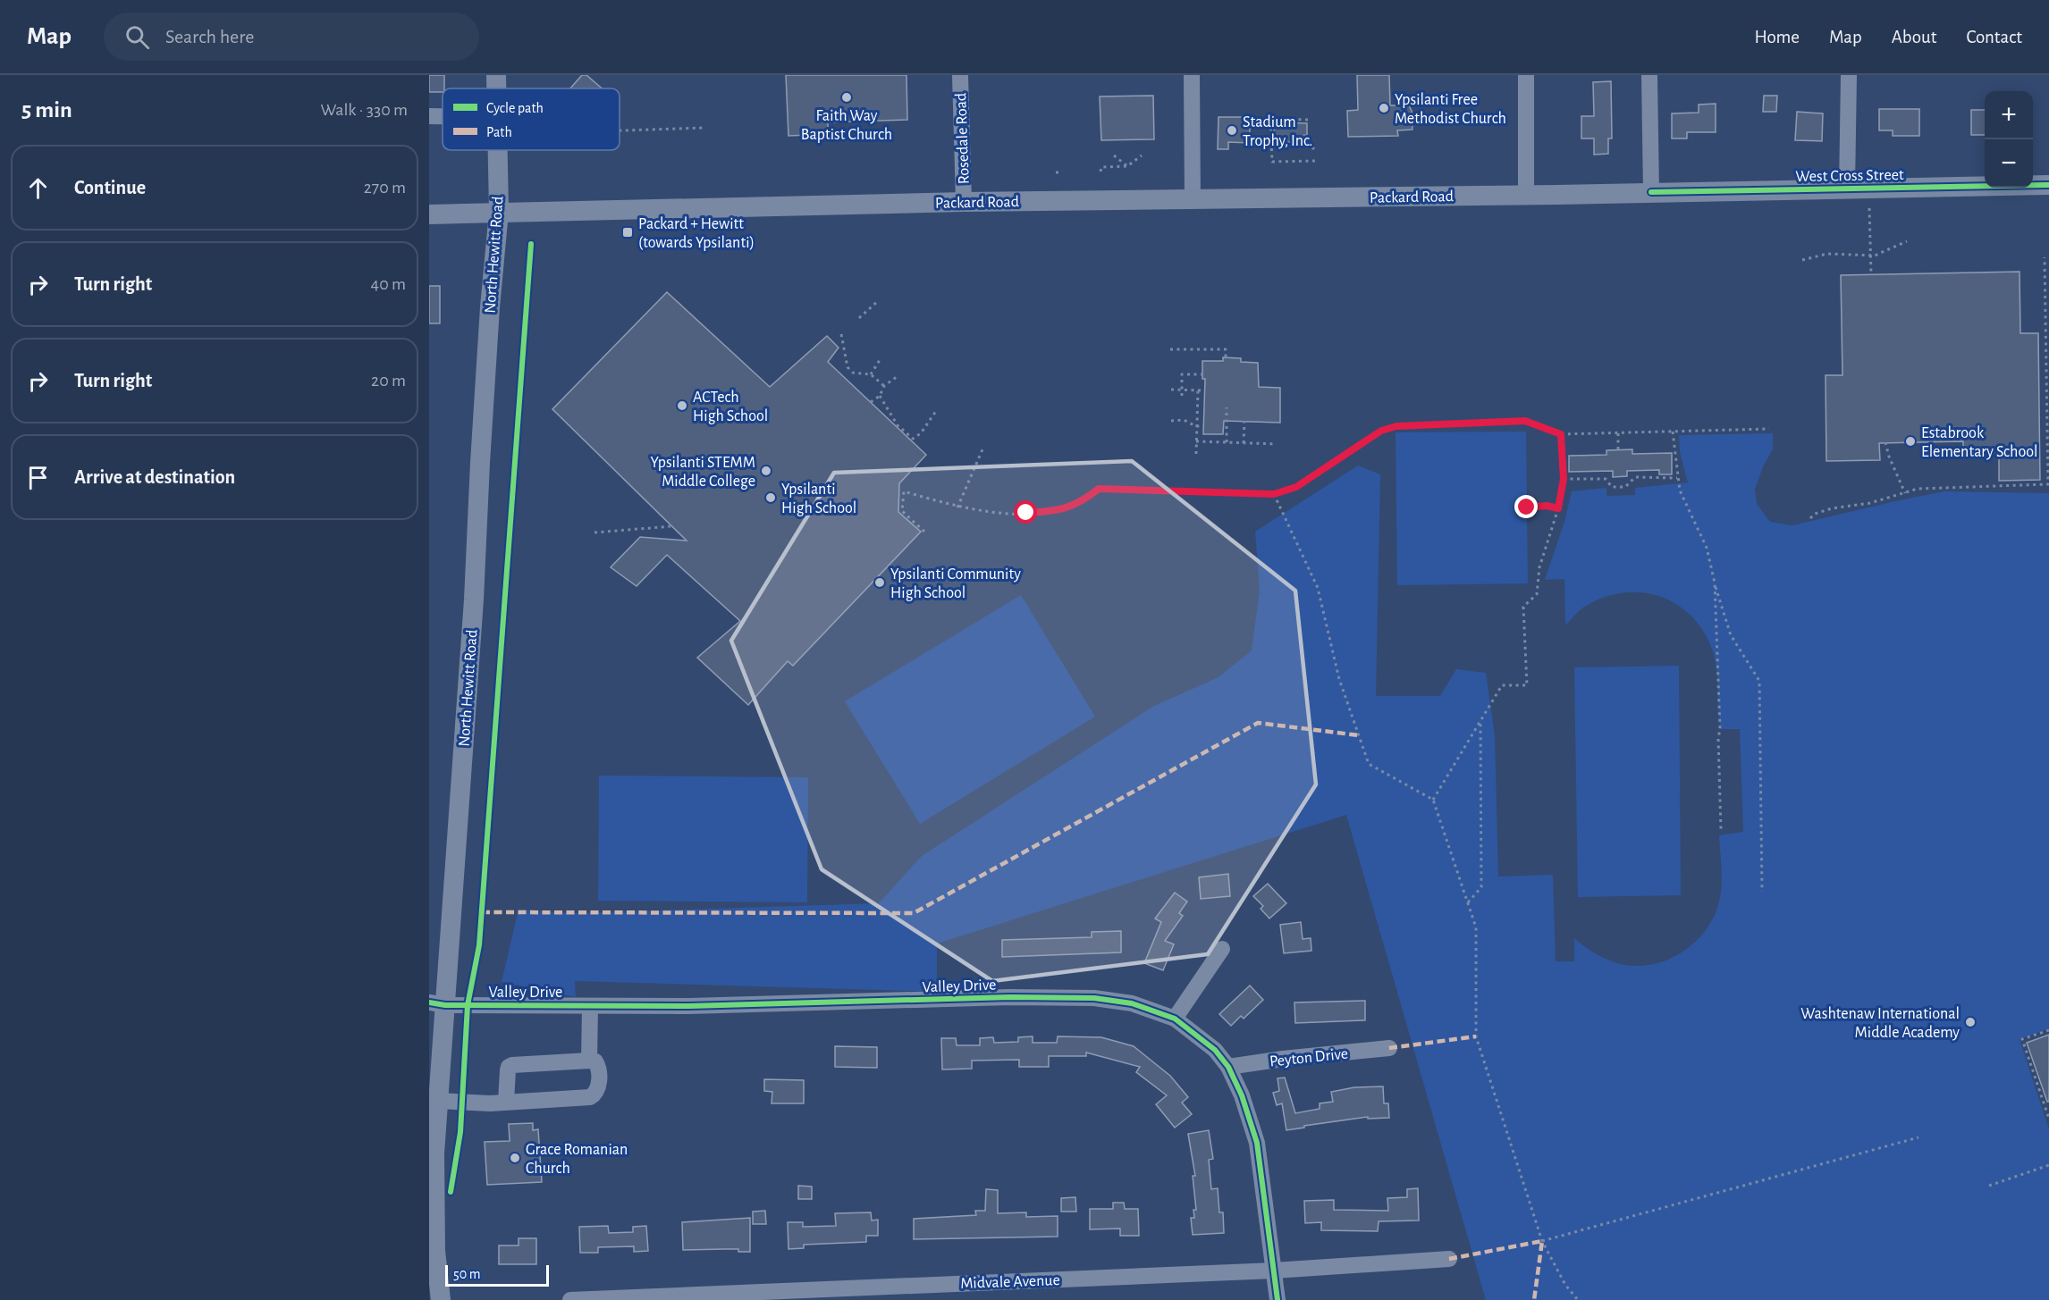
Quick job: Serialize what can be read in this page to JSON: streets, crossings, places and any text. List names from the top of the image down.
{
  "streets": {
    "main road": ["West Cross Street", "Packard Road", "North Hewitt Road"],
    "street": [
      "Rosedale Road",
      "Valley Drive",
      "Peyton Drive",
      "Midvale Avenue"
    ]
  },
  "crossings": [
    ["Rosedale Road", "Packard Road"],
    ["West Cross Street", "Packard Road"],
    ["Packard Road", "North Hewitt Road"],
    ["North Hewitt Road", "Valley Drive"],
    ["Valley Drive", "Peyton Drive"],
    ["Valley Drive", "Midvale Avenue"]
  ],
  "places": {
    "other": [
      "Faith Way Baptist Church",
      "Ypsilanti Free Methodist Church",
      "Stadium Trophy, Inc.",
      "ACTech High School",
      "Estabrook Elementary School",
      "Ypsilanti STEMM Middle College",
      "Ypsilanti High School",
      "Ypsilanti Community High School",
      "Washtenaw International Middle Academy",
      "Grace Romanian Church"
    ],
    "transit": ["Packard + Hewitt (towards Ypsilanti)"]
  },
  "legend": ["Cycle path", "Path"],
  "scale_bar": "50 m",
  "page": {
    "header": "Map",
    "search": "Search here",
    "nav": [
      "Home",
      "Map",
      "About",
      "Contact"
    ],
    "heading": ["5 min", "Walk · 330 m"],
    "map_buttons": ["+", "−"],
    "list": [
      ["Continue", "270 m"],
      ["Turn right", "40 m"],
      ["Turn right", "20 m"],
      "Arrive at destination"
    ],
    "scale": "50 m"
  }
}
